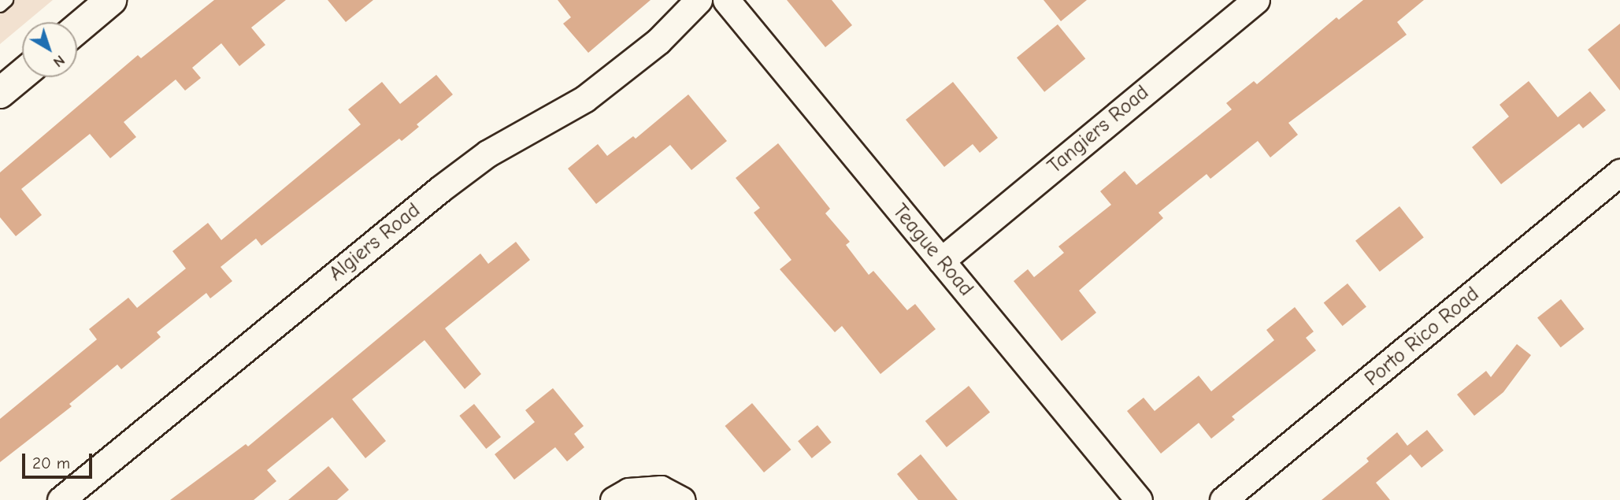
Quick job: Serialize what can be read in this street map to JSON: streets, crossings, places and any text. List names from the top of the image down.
{
  "streets": {
    "street": [
      "Tangiers Road",
      "Algiers Road",
      "Teague Road",
      "Porto Rico Road"
    ]
  },
  "crossings": [
    ["Tangiers Road", "Teague Road"]
  ],
  "scale_bar": "20 m",
  "north": "bottom right"
}
